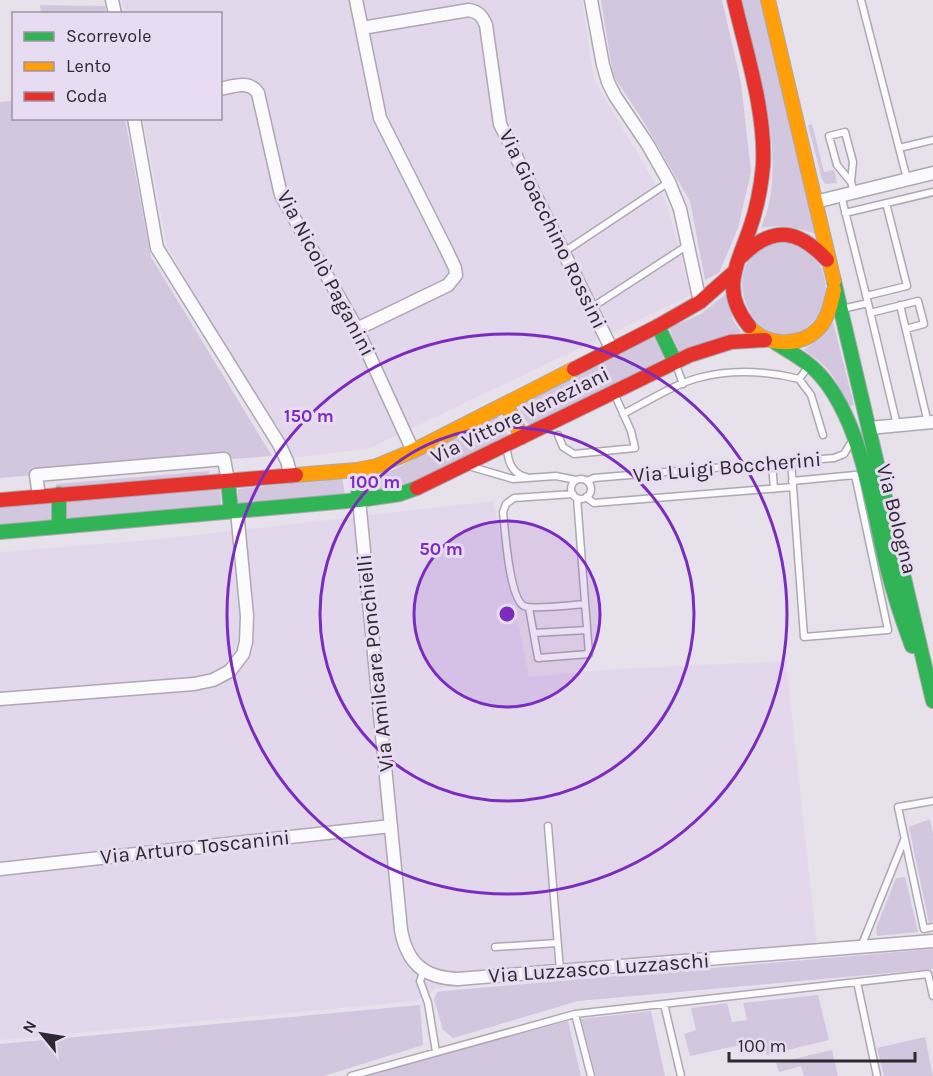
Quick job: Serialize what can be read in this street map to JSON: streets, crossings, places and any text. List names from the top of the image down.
{
  "streets": {
    "main road": ["Via Vittore Veneziani", "Via Bologna"],
    "street": [
      "Via Gioacchino Rossini",
      "Via Nicolò Paganini",
      "Via Amilcare Ponchielli",
      "Via Arturo Toscanini",
      "Via Luzzasco Luzzaschi"
    ],
    "lane": ["Via Luigi Boccherini"]
  },
  "crossings": [
    ["Via Gioacchino Rossini", "Via Vittore Veneziani"],
    ["Via Nicolò Paganini", "Via Vittore Veneziani"],
    ["Via Vittore Veneziani", "Via Luigi Boccherini"],
    ["Via Vittore Veneziani", "Via Bologna"],
    ["Via Vittore Veneziani", "Via Amilcare Ponchielli"],
    ["Via Luigi Boccherini", "Via Bologna"],
    ["Via Amilcare Ponchielli", "Via Arturo Toscanini"]
  ],
  "legend": ["Scorrevole", "Lento", "Coda"],
  "scale_bar": "100 m",
  "north": "top left",
  "rings": ["150 m", "100 m", "50 m"]
}
